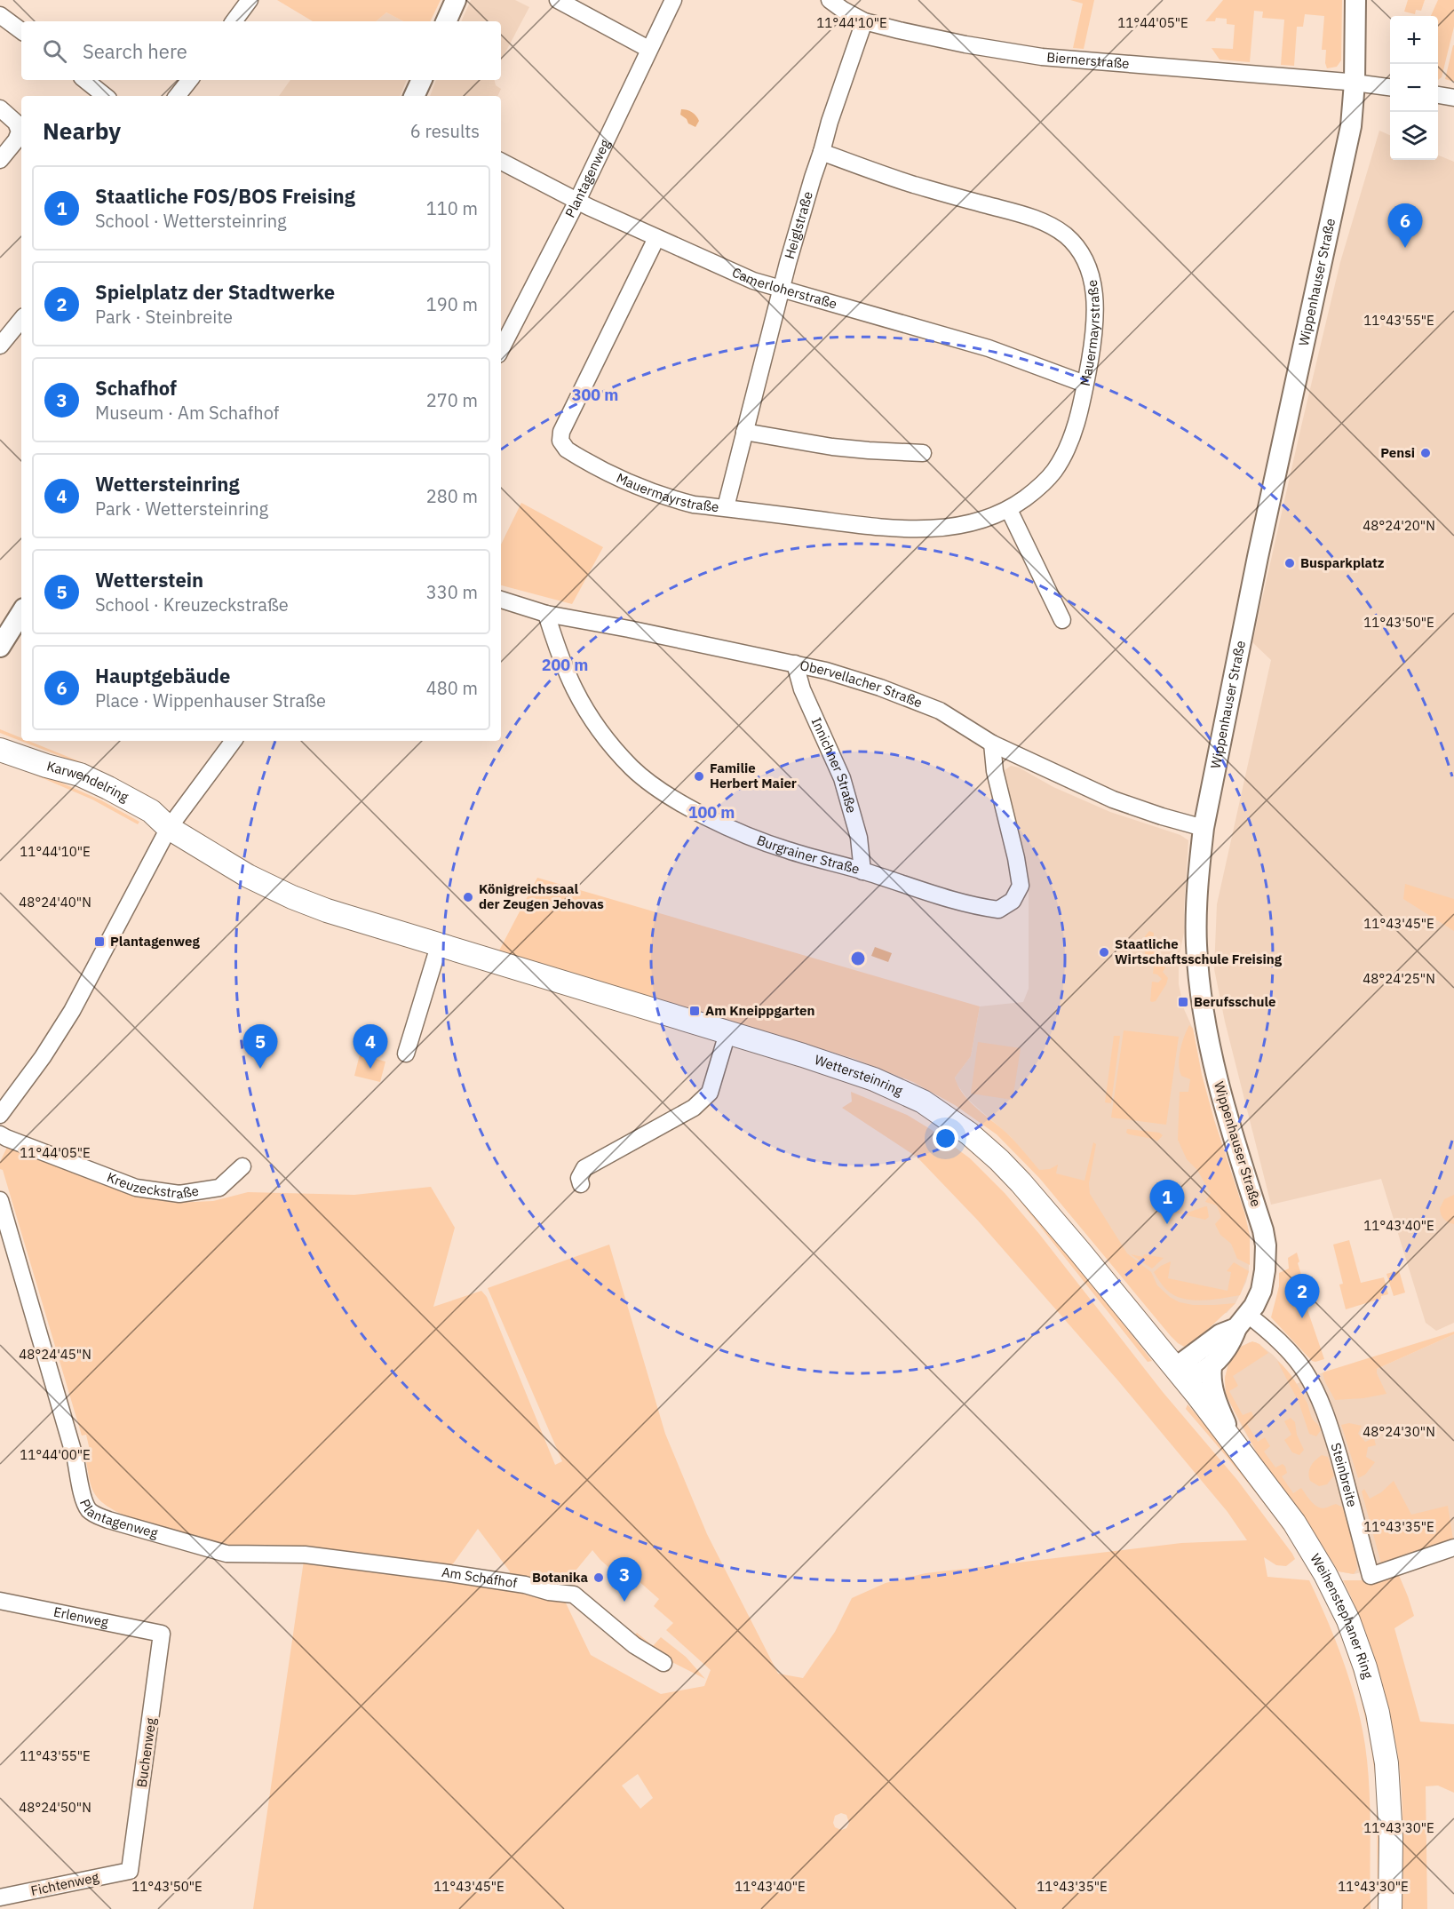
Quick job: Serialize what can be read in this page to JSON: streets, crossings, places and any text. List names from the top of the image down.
{
  "streets": {
    "main road": ["Karwendelring", "Wettersteinring", "Weihenstephaner Ring"],
    "street": [
      "Biernerstraße",
      "Plantagenweg",
      "Heiglstraße",
      "Wippenhauser Straße",
      "Camerloherstraße",
      "Mauermayrstraße",
      "Obervellacher Straße",
      "Innichner Straße",
      "Burgrainer Straße",
      "Kreuzeckstraße",
      "Steinbreite",
      "Am Schafhof",
      "Erlenweg",
      "Buchenweg",
      "Fichtenweg"
    ]
  },
  "crossings": [
    ["Biernerstraße", "Heiglstraße"],
    ["Biernerstraße", "Wippenhauser Straße"],
    ["Plantagenweg", "Camerloherstraße"],
    ["Plantagenweg", "Am Schafhof"],
    ["Heiglstraße", "Camerloherstraße"],
    ["Heiglstraße", "Mauermayrstraße"],
    ["Wippenhauser Straße", "Obervellacher Straße"],
    ["Wippenhauser Straße", "Steinbreite"],
    ["Camerloherstraße", "Mauermayrstraße"],
    ["Obervellacher Straße", "Innichner Straße"],
    ["Obervellacher Straße", "Burgrainer Straße"],
    ["Innichner Straße", "Burgrainer Straße"],
    ["Karwendelring", "Wettersteinring"],
    ["Wettersteinring", "Weihenstephaner Ring"],
    ["Erlenweg", "Buchenweg"],
    ["Buchenweg", "Fichtenweg"]
  ],
  "places": {
    "other": [
      "Pensi",
      "Busparkplatz",
      "Familie Herbert Maier",
      "Königreichssaal der Zeugen Jehovas",
      "Staatliche Wirtschaftsschule Freising",
      "Botanika"
    ],
    "transit": ["Plantagenweg", "Berufsschule", "Am Kneippgarten"]
  },
  "page": {
    "map_buttons": ["+", "−"],
    "search": "Search here",
    "heading": ["Nearby", "6 results"],
    "list": [
      {
        "mark": "1",
        "name": "Staatliche FOS/BOS Freising",
        "note": "School · Wettersteinring",
        "value": "110 m"
      },
      {
        "mark": "2",
        "name": "Spielplatz der Stadtwerke",
        "note": "Park · Steinbreite",
        "value": "190 m"
      },
      {
        "mark": "3",
        "name": "Schafhof",
        "note": "Museum · Am Schafhof",
        "value": "270 m"
      },
      {
        "mark": "4",
        "name": "Wettersteinring",
        "note": "Park · Wettersteinring",
        "value": "280 m"
      },
      {
        "mark": "5",
        "name": "Wetterstein",
        "note": "School · Kreuzeckstraße",
        "value": "330 m"
      },
      {
        "mark": "6",
        "name": "Hauptgebäude",
        "note": "Place · Wippenhauser Straße",
        "value": "480 m"
      }
    ],
    "pins": [
      "6",
      "4",
      "5",
      "1",
      "2",
      "3"
    ]
  },
  "coordinates": [
    "11°44'10\"E",
    "11°44'05\"E",
    "11°43'55\"E",
    "48°24'20\"N",
    "11°43'50\"E",
    "48°24'40\"N",
    "11°43'45\"E",
    "48°24'25\"N",
    "11°43'40\"E",
    "48°24'45\"N",
    "48°24'30\"N",
    "11°44'00\"E",
    "11°43'35\"E",
    "48°24'50\"N",
    "11°43'30\"E"
  ],
  "rings": ["300 m", "200 m", "100 m"]
}
